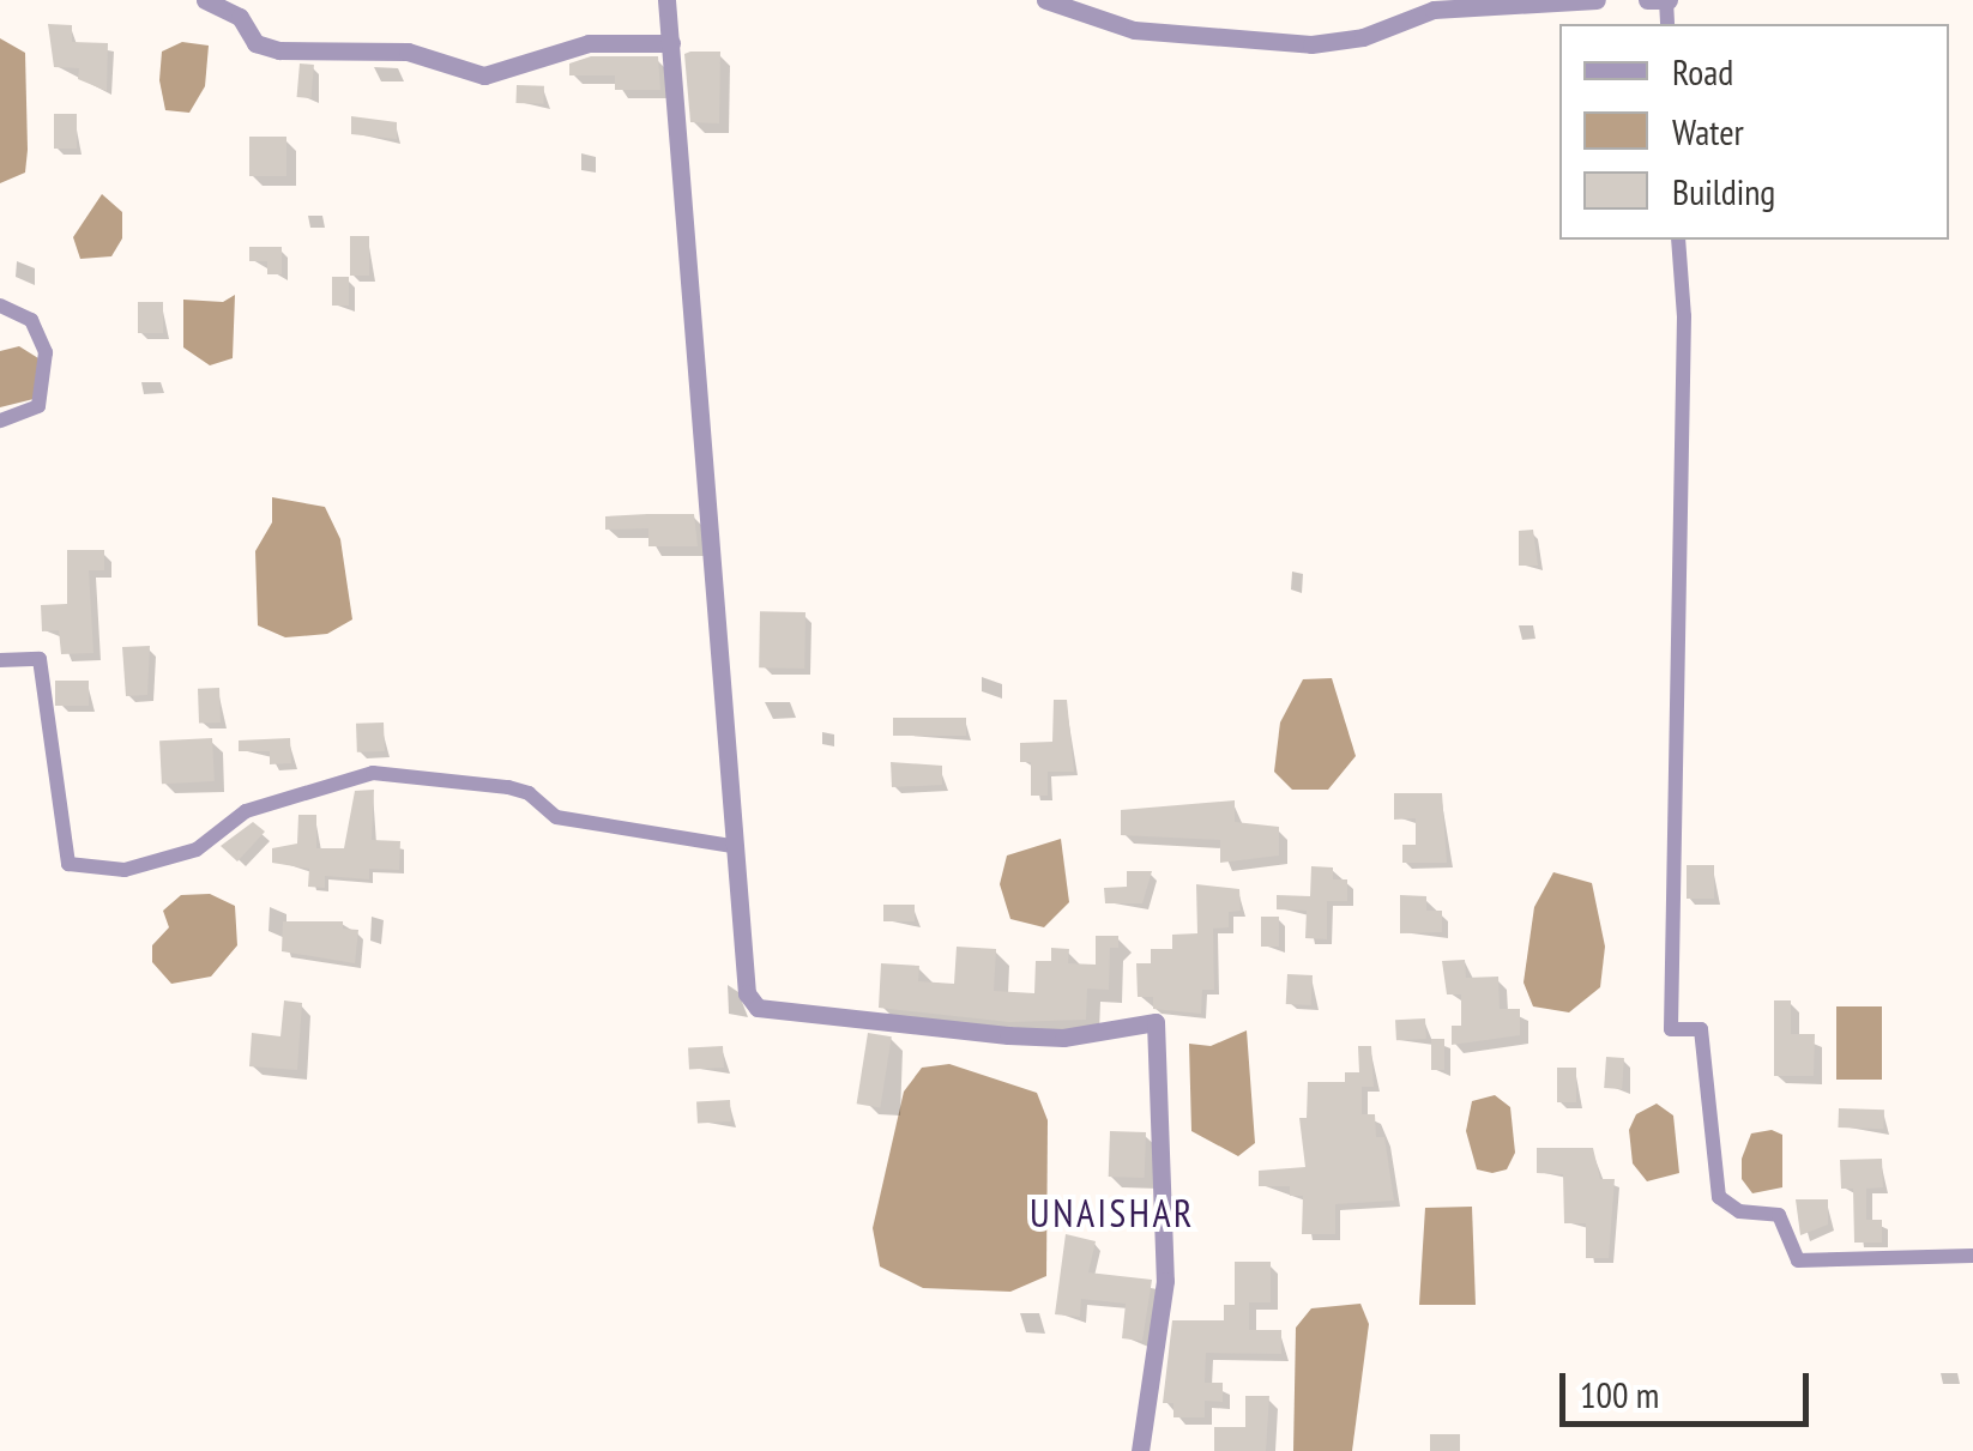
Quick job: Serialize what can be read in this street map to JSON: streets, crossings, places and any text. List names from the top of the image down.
{
  "districts": ["UNAISHAR"],
  "legend": ["Road", "Water", "Building"],
  "scale_bar": "100 m"
}
